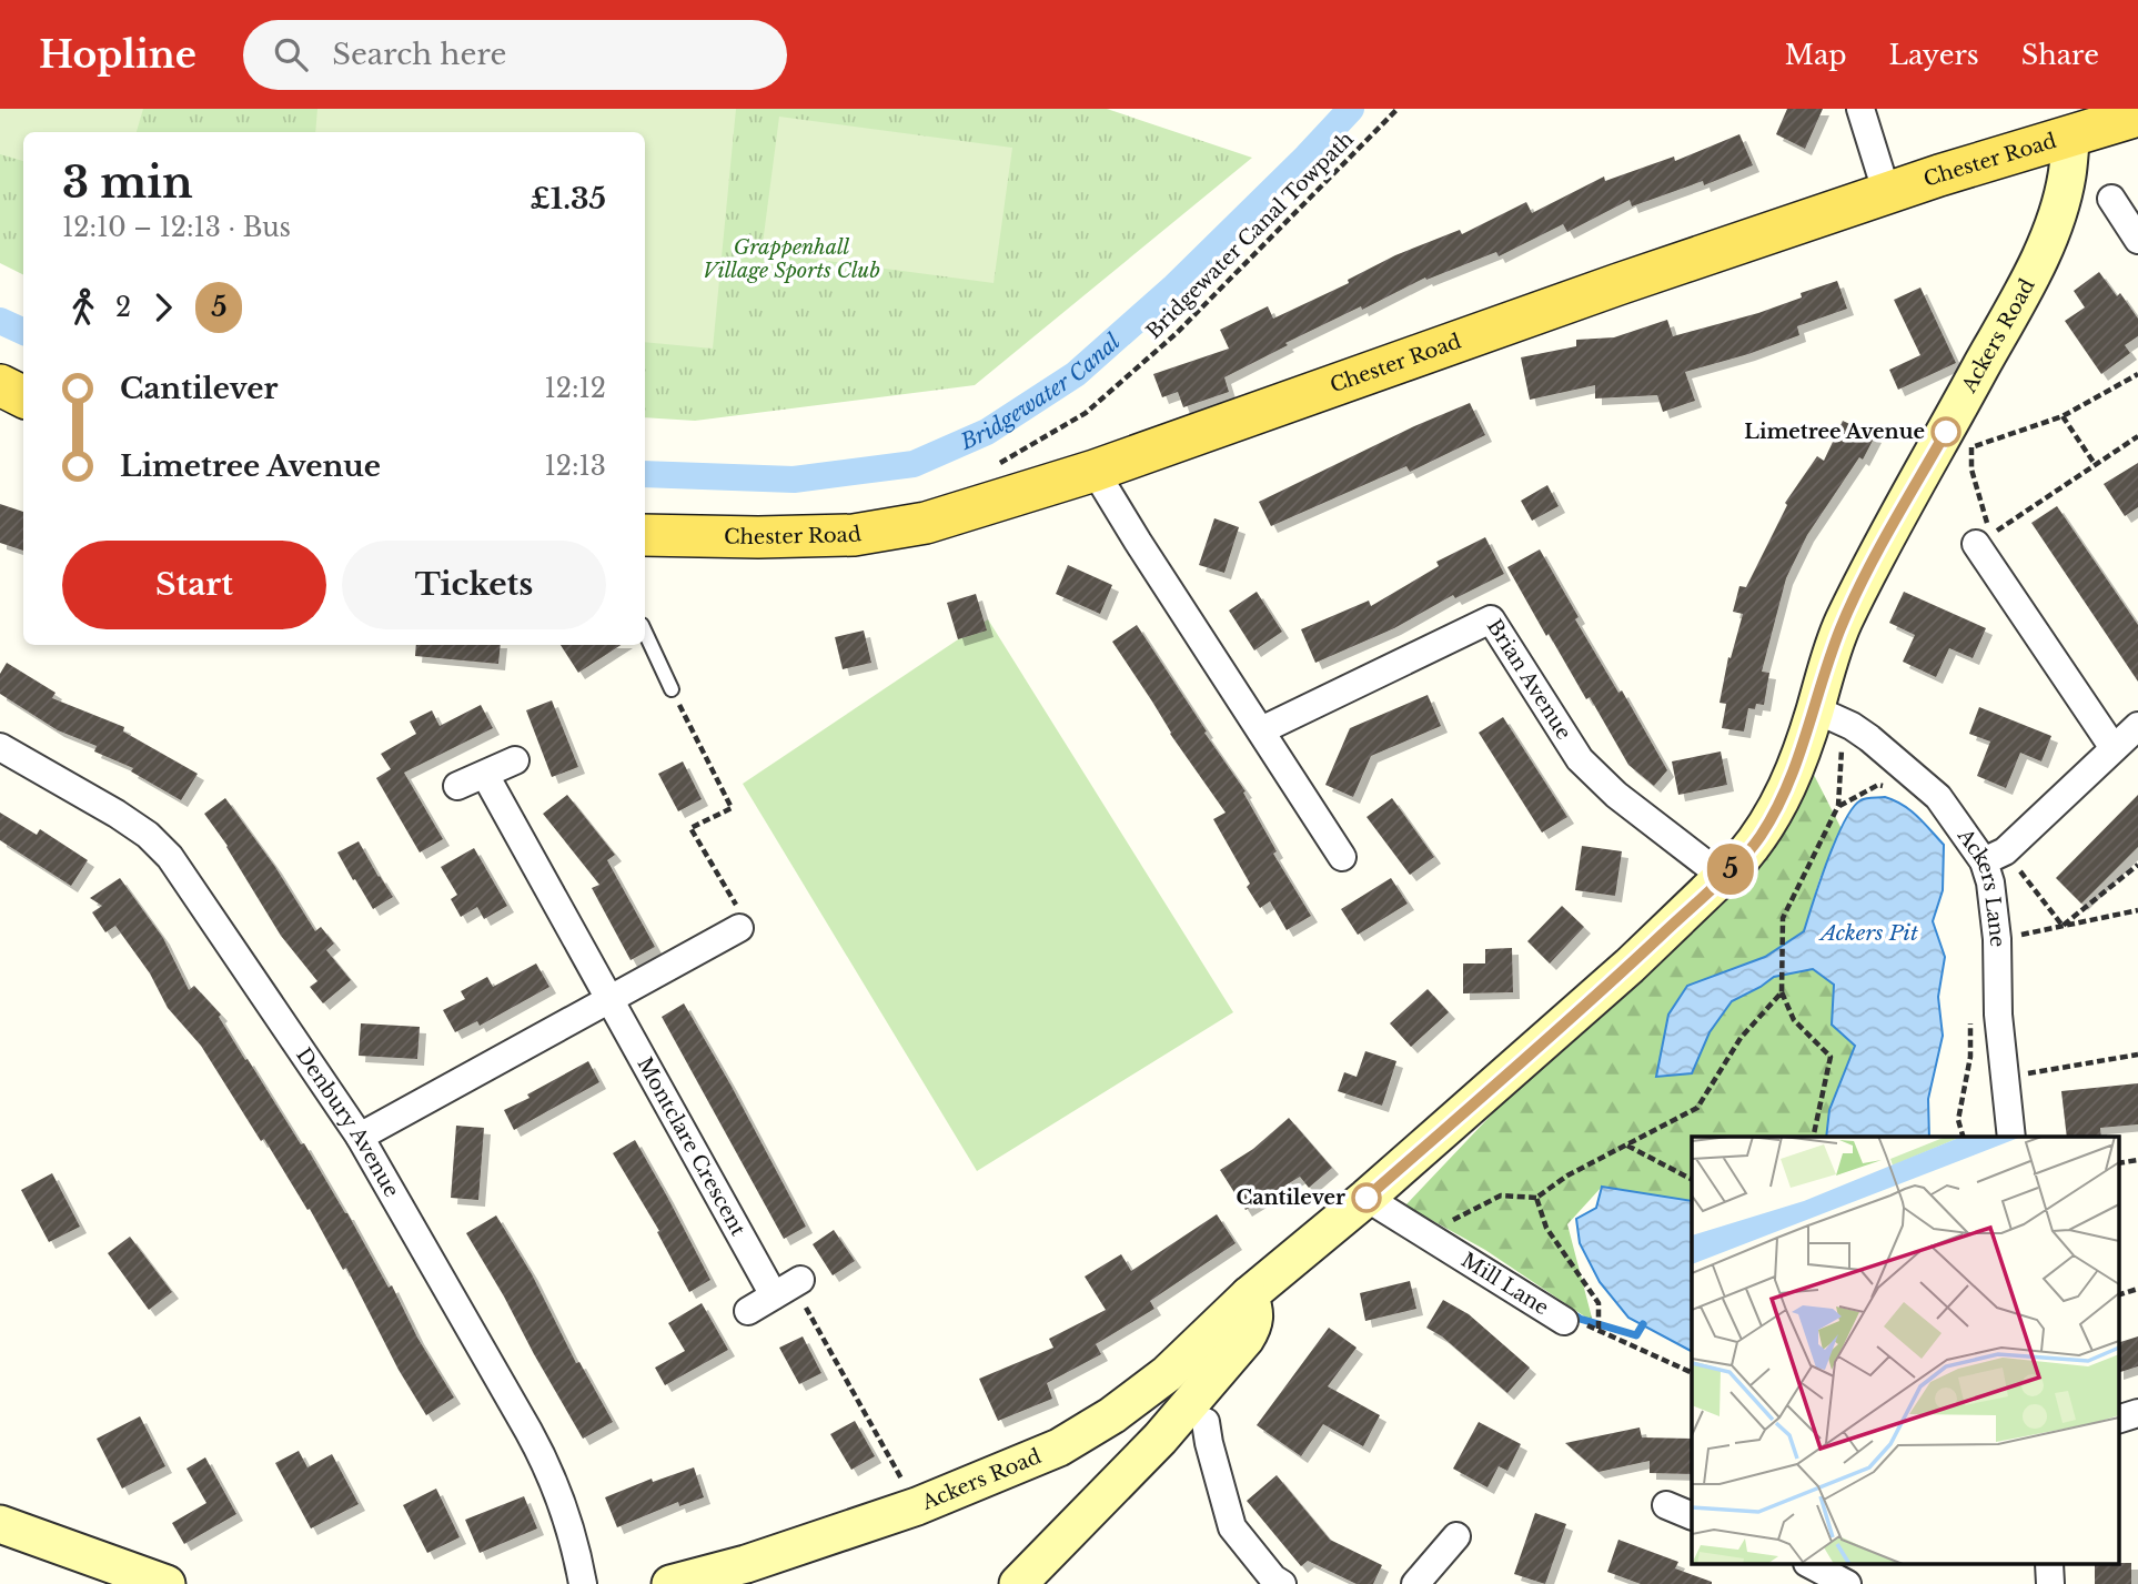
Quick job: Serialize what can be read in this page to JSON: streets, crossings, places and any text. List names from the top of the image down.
{
  "streets": {
    "main road": ["Chester Road"],
    "street": [
      "Ackers Road",
      "Brian Avenue",
      "Ackers Lane",
      "Denbury Avenue",
      "Montclare Crescent",
      "Mill Lane"
    ],
    "path": ["Bridgewater Canal Towpath"]
  },
  "crossings": [
    ["Chester Road", "Ackers Road"],
    ["Ackers Road", "Brian Avenue"],
    ["Ackers Road", "Ackers Lane"],
    ["Ackers Road", "Mill Lane"]
  ],
  "water": ["Bridgewater Canal", "Ackers Pit"],
  "parks": ["Grappenhall Village Sports Club"],
  "places": ["Limetree Avenue", "Cantilever"],
  "lines": ["bus line 5"],
  "page": {
    "header": "Hopline",
    "search": "Search here",
    "nav": ["Map", "Layers", "Share"],
    "on_map": "5",
    "heading": ["3 min", "12:10 – 12:13 · Bus", "£1.35"],
    "legs": ["2", "5"],
    "list": [
      {
        "name": "Cantilever",
        "value": "12:12"
      },
      {
        "name": "Limetree Avenue",
        "value": "12:13"
      }
    ],
    "buttons": ["Start", "Tickets"]
  }
}
